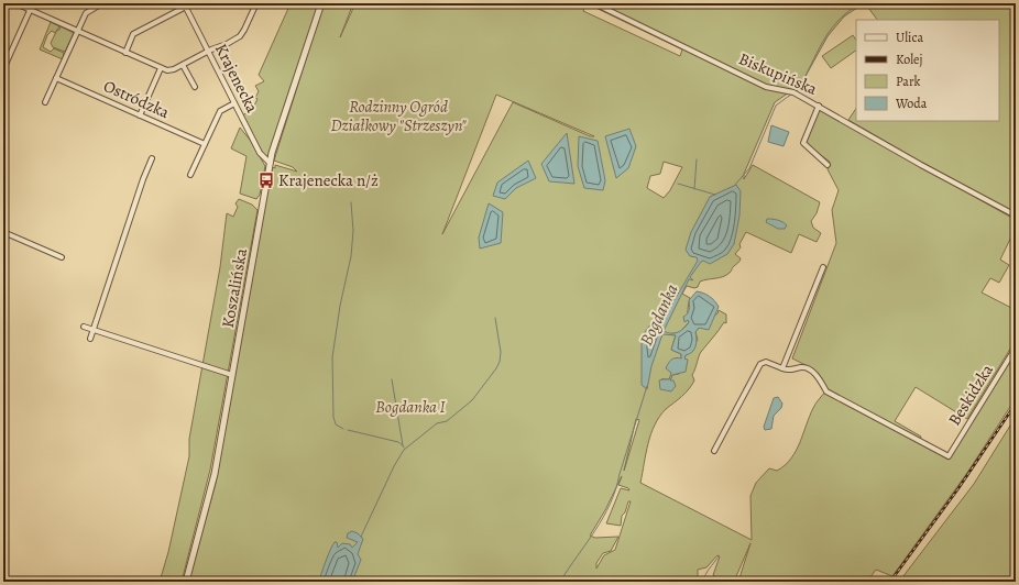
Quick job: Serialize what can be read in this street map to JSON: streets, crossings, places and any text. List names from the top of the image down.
{
  "streets": {
    "street": [
      "Biskupińska",
      "Krajenecka",
      "Ostródzka",
      "Koszalińska",
      "Beskidzka"
    ]
  },
  "crossings": [
    ["Krajenecka", "Koszalińska"]
  ],
  "water": ["Bogdanka"],
  "parks": ["Rodzinny Ogród Działkowy \"Strzeszyn\"", "Bogdanka I"],
  "places": {
    "bus stop": ["Krajenecka n/ż"]
  },
  "legend": [
    "Ulica",
    "Kolej",
    "Park",
    "Woda"
  ]
}
